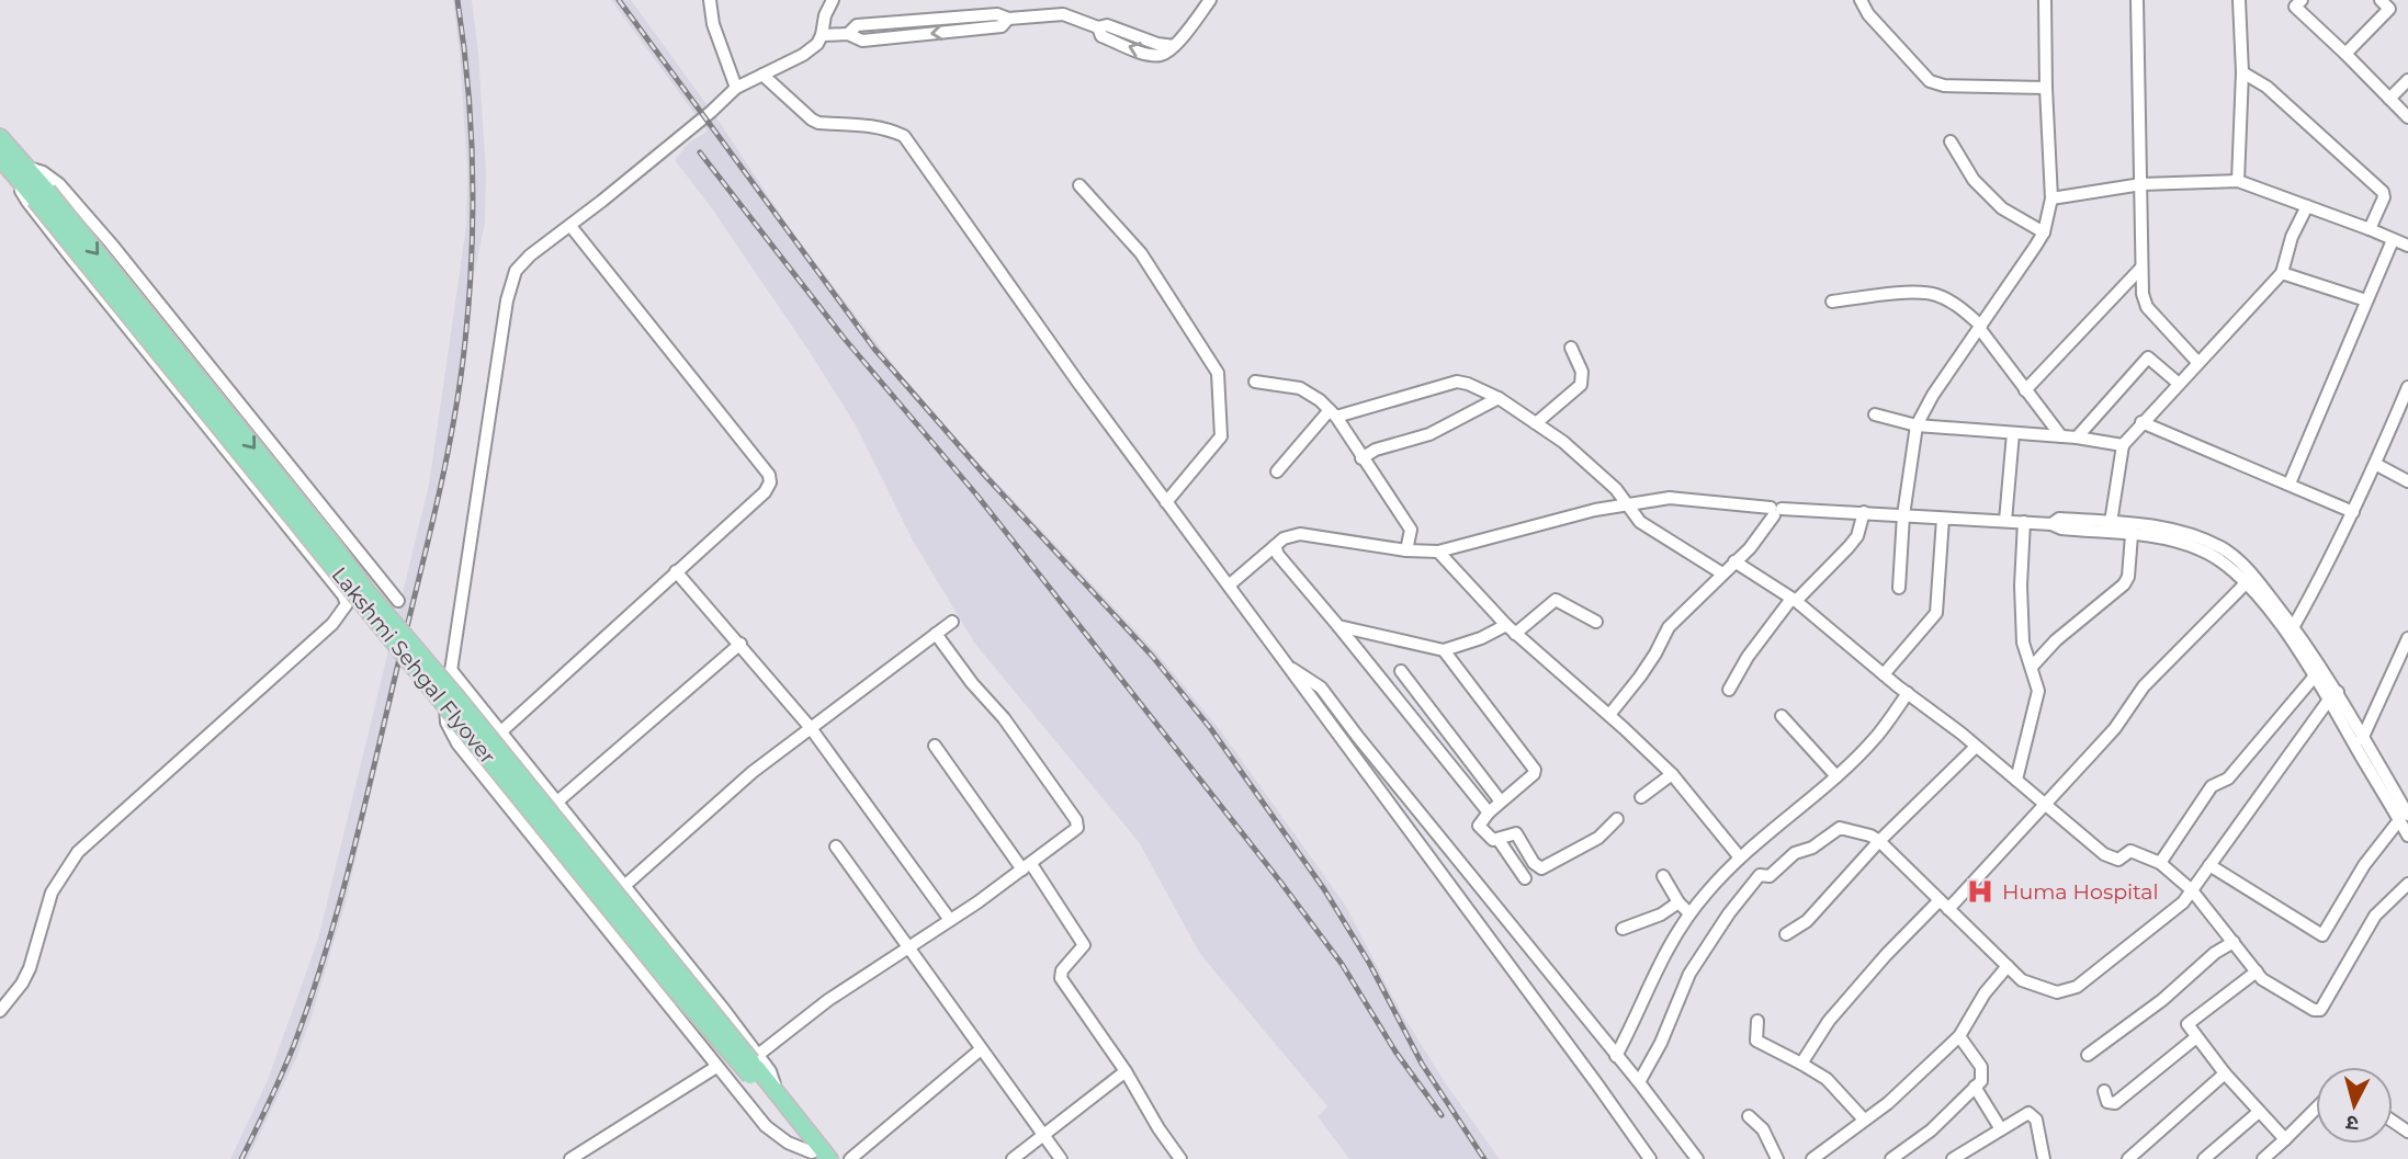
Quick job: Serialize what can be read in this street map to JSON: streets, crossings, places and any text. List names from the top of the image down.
{
  "streets": {
    "main road": ["Lakshmi Sehgal Flyover"]
  },
  "places": {
    "hospital": ["Huma Hospital"]
  },
  "north": "bottom"
}
